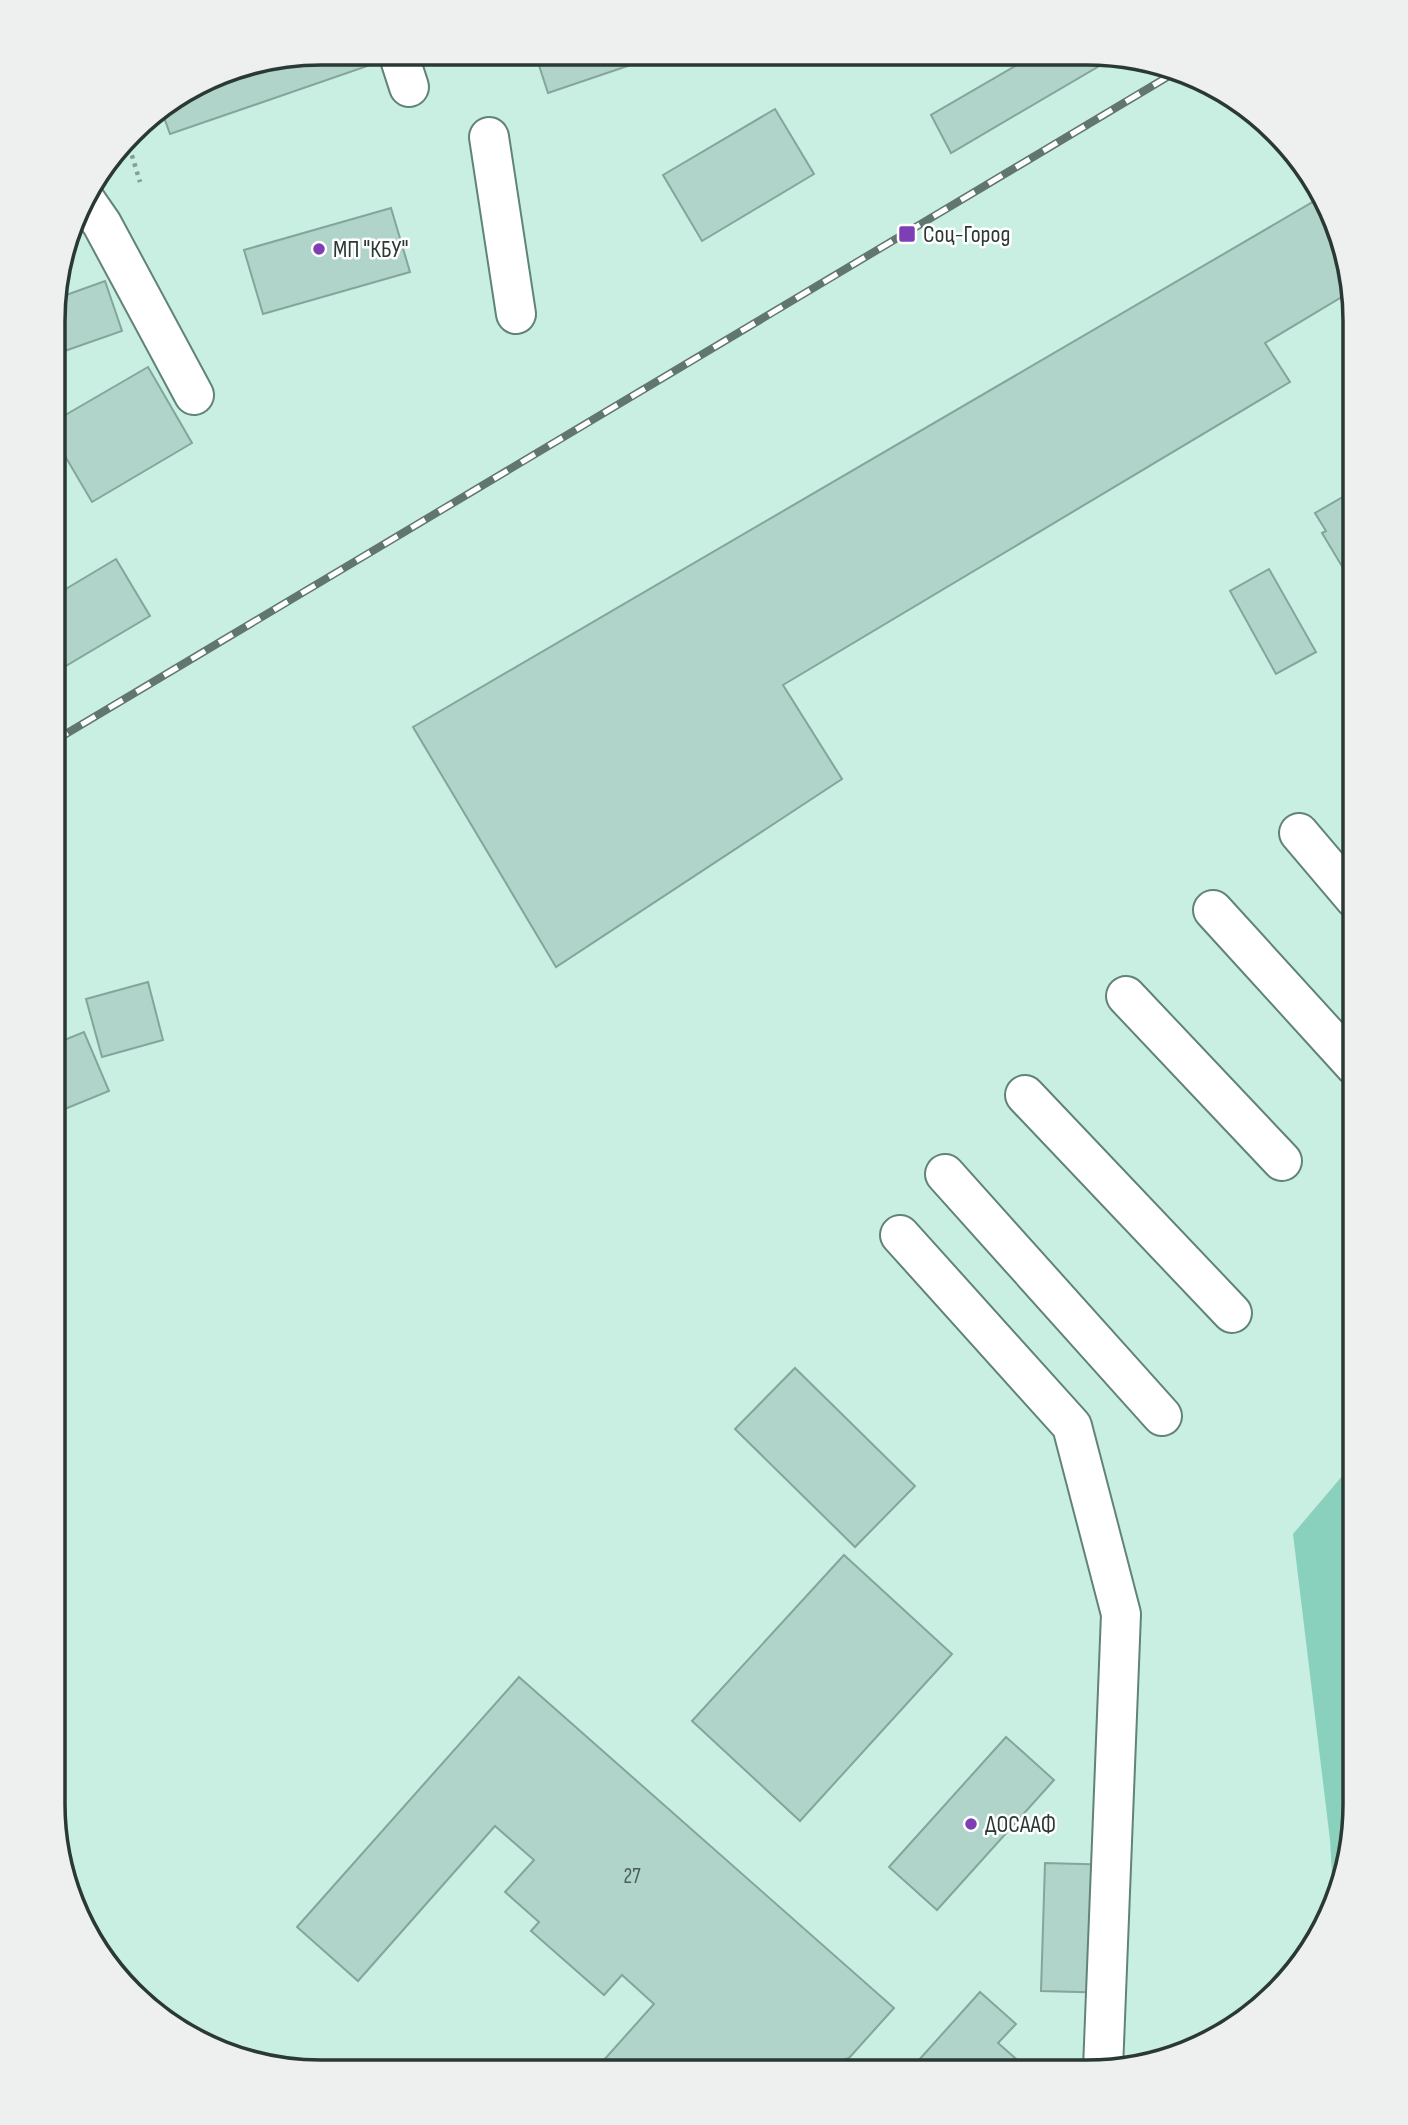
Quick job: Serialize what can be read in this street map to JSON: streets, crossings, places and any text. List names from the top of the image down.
{
  "places": {
    "transit": ["Соц-Город"],
    "other": ["МП \"КБУ\"", "ДОСААФ"]
  },
  "house_numbers": ["27"]
}
